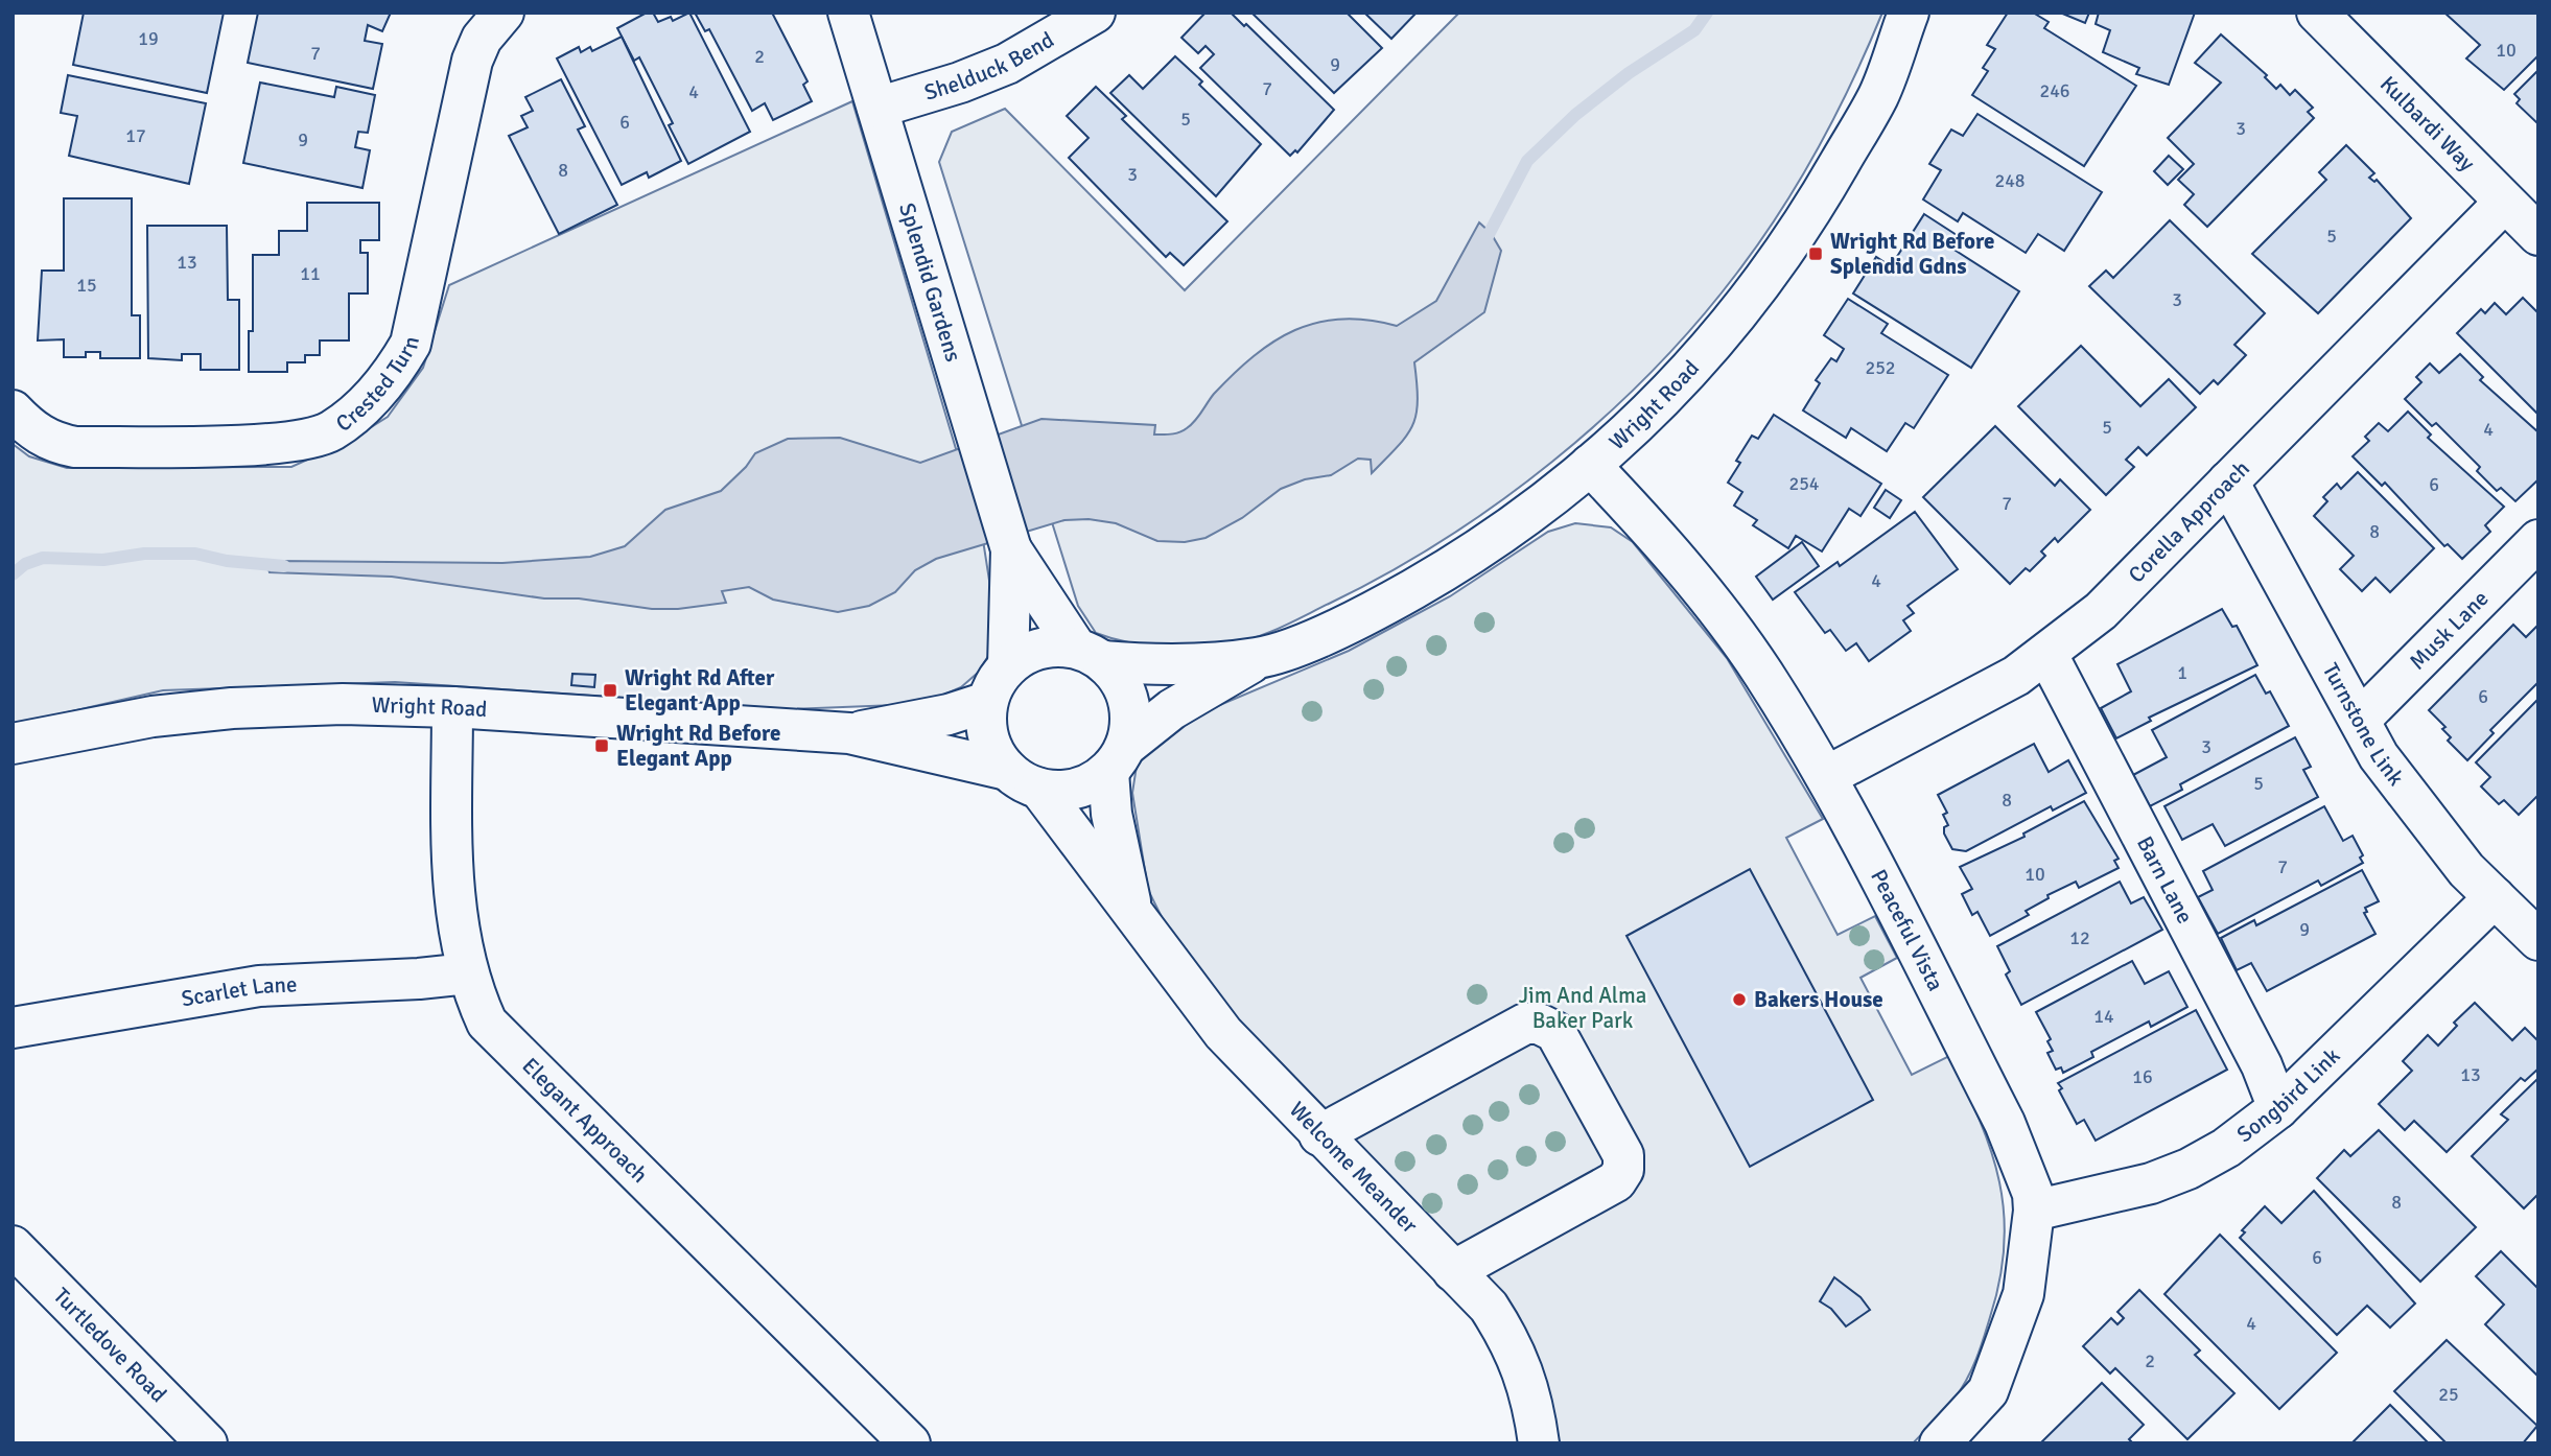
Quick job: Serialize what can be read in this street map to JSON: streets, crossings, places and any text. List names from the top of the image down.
{
  "streets": {
    "street": [
      "Shelduck Bend",
      "Kulbardi Way",
      "Splendid Gardens",
      "Crested Turn",
      "Wright Road",
      "Corella Approach",
      "Musk Lane",
      "Turnstone Link",
      "Barn Lane",
      "Peaceful Vista",
      "Scarlet Lane",
      "Songbird Link",
      "Elegant Approach",
      "Welcome Meander",
      "Turtledove Road"
    ]
  },
  "crossings": [
    ["Shelduck Bend", "Splendid Gardens"],
    ["Kulbardi Way", "Corella Approach"],
    ["Splendid Gardens", "Wright Road"],
    ["Splendid Gardens", "Welcome Meander"],
    ["Wright Road", "Peaceful Vista"],
    ["Wright Road", "Elegant Approach"],
    ["Wright Road", "Welcome Meander"],
    ["Corella Approach", "Turnstone Link"],
    ["Corella Approach", "Barn Lane"],
    ["Corella Approach", "Peaceful Vista"],
    ["Musk Lane", "Turnstone Link"],
    ["Turnstone Link", "Songbird Link"],
    ["Barn Lane", "Songbird Link"],
    ["Peaceful Vista", "Songbird Link"],
    ["Scarlet Lane", "Elegant Approach"]
  ],
  "parks": ["Jim And Alma Baker Park"],
  "places": {
    "transit": ["Wright Rd Before Splendid Gdns", "Wright Rd After Elegant App", "Wright Rd Before Elegant App"],
    "other": ["Bakers House"]
  },
  "house_numbers": [
    "19",
    "10",
    "7",
    "2",
    "9",
    "7",
    "246",
    "4",
    "5",
    "6",
    "3",
    "17",
    "9",
    "8",
    "3",
    "248",
    "5",
    "13",
    "11",
    "15",
    "3",
    "252",
    "5",
    "4",
    "254",
    "6",
    "7",
    "8",
    "4",
    "1",
    "6",
    "3",
    "5",
    "8",
    "7",
    "10",
    "9",
    "12",
    "14",
    "13",
    "16",
    "8",
    "6",
    "4",
    "2",
    "25"
  ]
}
